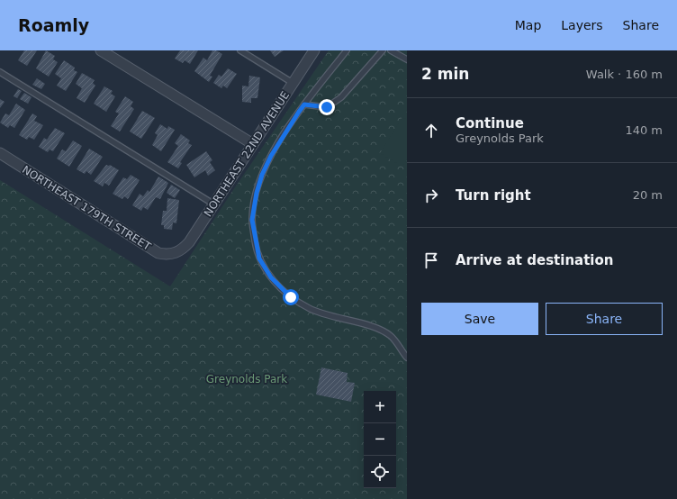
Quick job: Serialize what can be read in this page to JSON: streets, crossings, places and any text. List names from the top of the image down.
{
  "streets": {
    "street": ["NORTHEAST 22ND AVENUE", "NORTHEAST 179TH STREET"]
  },
  "crossings": [
    ["NORTHEAST 22ND AVENUE", "NORTHEAST 179TH STREET"]
  ],
  "parks": ["Greynolds Park"],
  "page": {
    "header": "Roamly",
    "nav": ["Map", "Layers", "Share"],
    "heading": ["2 min", "Walk · 160 m"],
    "list": [
      ["Continue", "Greynolds Park", "140 m"],
      ["Turn right", "20 m"],
      "Arrive at destination"
    ],
    "buttons": ["Save", "Share"],
    "map_buttons": ["+", "−"]
  }
}
